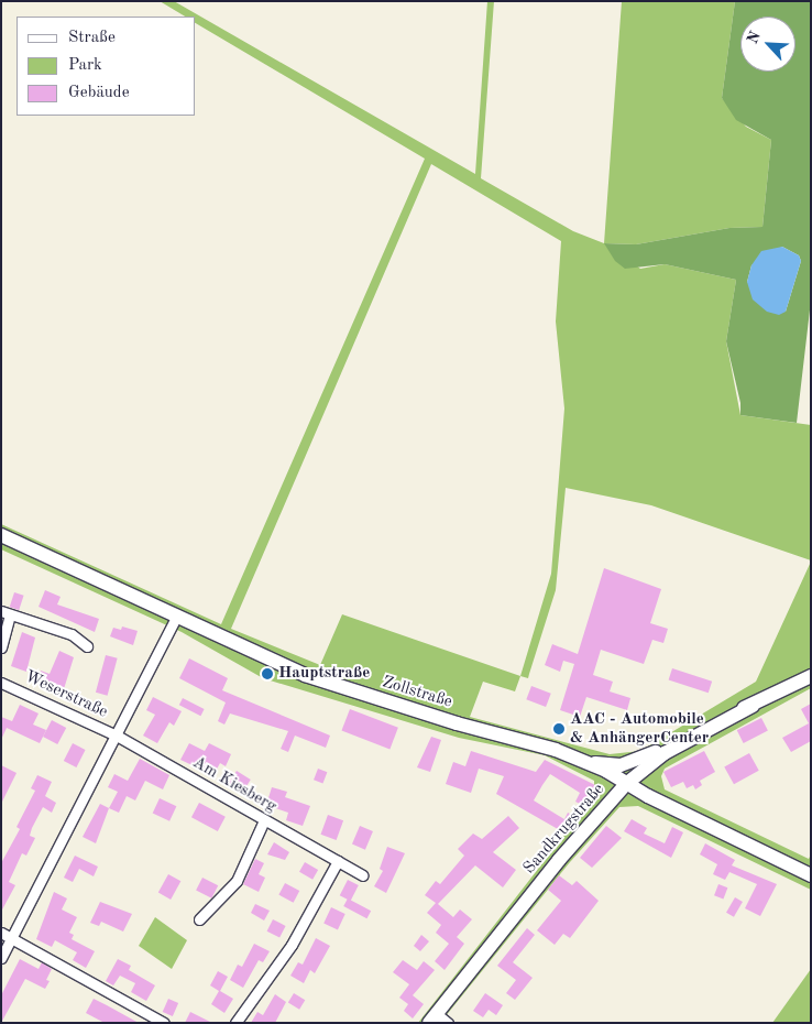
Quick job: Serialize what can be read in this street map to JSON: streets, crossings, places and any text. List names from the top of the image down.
{
  "streets": {
    "main road": ["Zollstraße", "Sandkrugstraße"],
    "street": ["Weserstraße", "Am Kiesberg"]
  },
  "crossings": [
    ["Zollstraße", "Sandkrugstraße"],
    ["Weserstraße", "Am Kiesberg"]
  ],
  "places": ["Hauptstraße", "AAC - Automobile & AnhängerCenter"],
  "legend": ["Straße", "Park", "Gebäude"],
  "north": "top left"
}
